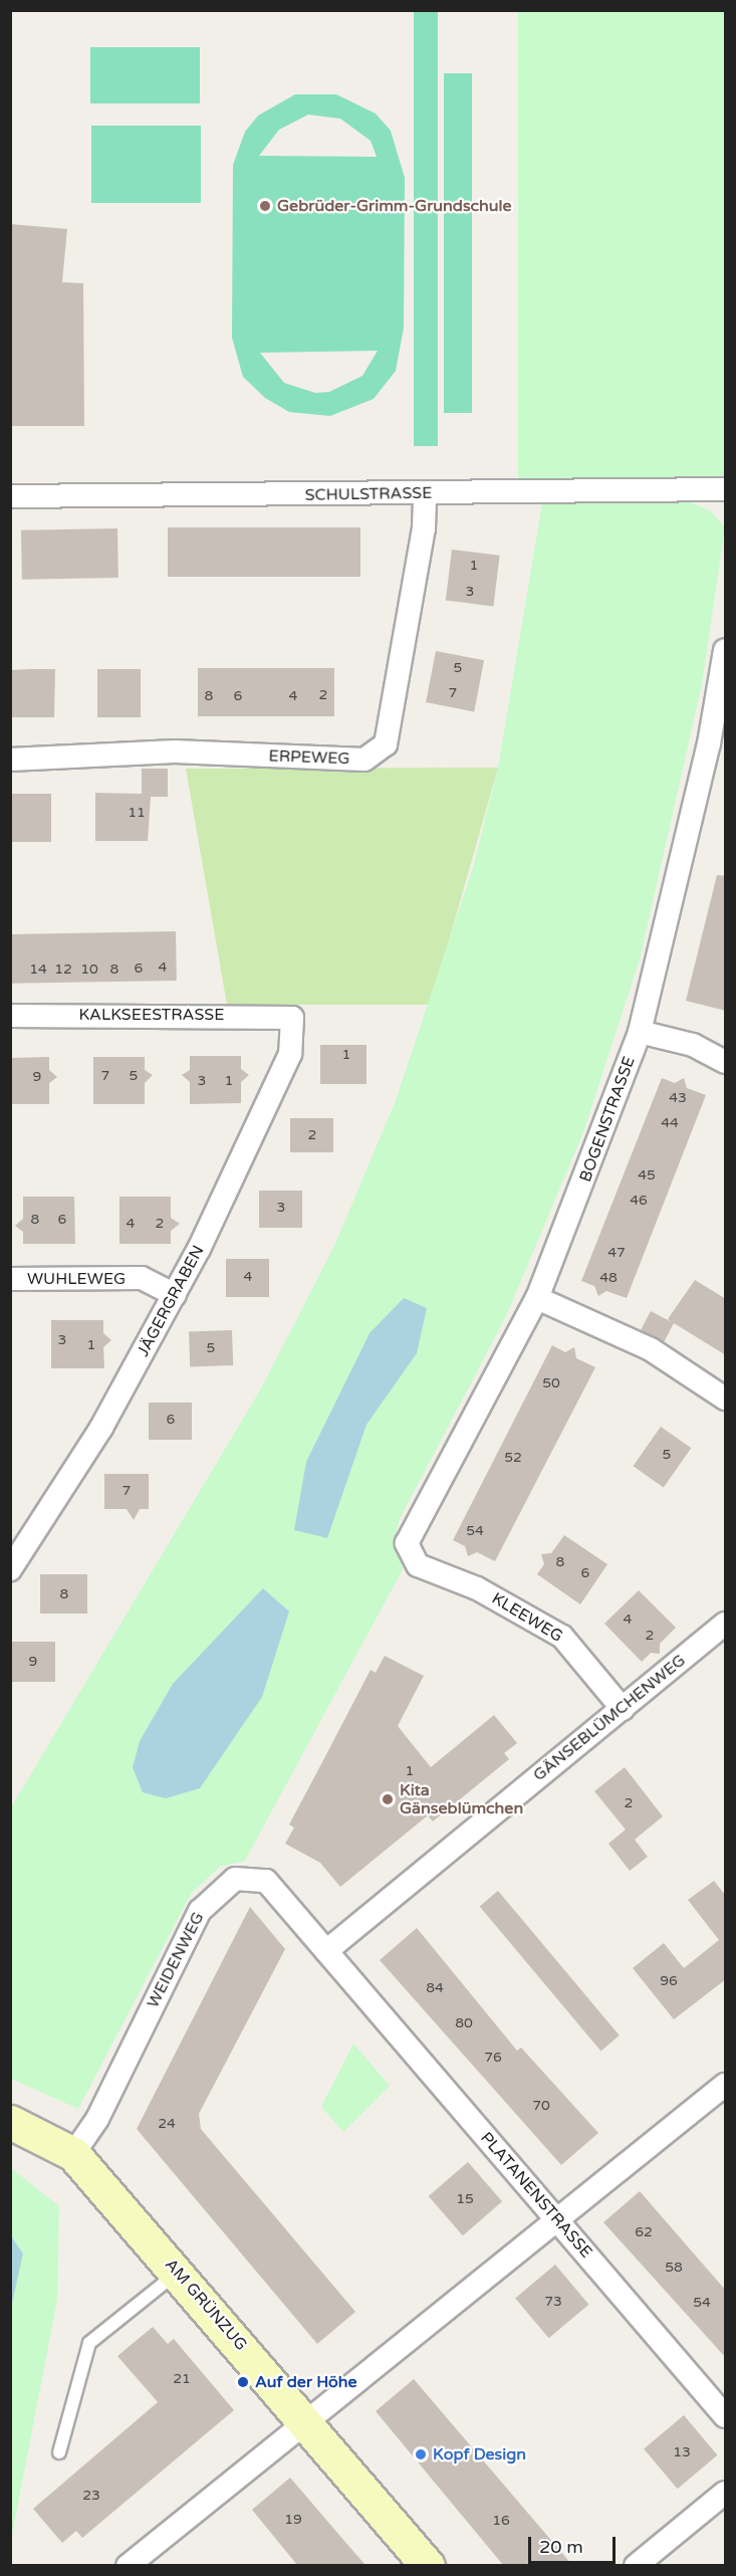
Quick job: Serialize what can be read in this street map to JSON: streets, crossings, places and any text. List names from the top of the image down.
{
  "streets": {
    "street": [
      "SCHULSTRASSE",
      "ERPEWEG",
      "KALKSEESTRASSE",
      "BOGENSTRASSE",
      "WUHLEWEG",
      "JÄGERGRABEN",
      "KLEEWEG",
      "GÄNSEBLÜMCHENWEG",
      "WEIDENWEG",
      "PLATANENSTRASSE",
      "AM GRÜNZUG"
    ]
  },
  "crossings": [
    ["SCHULSTRASSE", "ERPEWEG"],
    ["KALKSEESTRASSE", "JÄGERGRABEN"],
    ["BOGENSTRASSE", "KLEEWEG"],
    ["WUHLEWEG", "JÄGERGRABEN"],
    ["KLEEWEG", "GÄNSEBLÜMCHENWEG"],
    ["GÄNSEBLÜMCHENWEG", "WEIDENWEG"],
    ["WEIDENWEG", "PLATANENSTRASSE"],
    ["WEIDENWEG", "AM GRÜNZUG"]
  ],
  "places": [
    "Gebrüder-Grimm-Grundschule",
    "Kita Gänseblümchen",
    "Auf der Höhe",
    "Kopf Design"
  ],
  "house_numbers": [
    "1",
    "3",
    "5",
    "7",
    "2",
    "8",
    "6",
    "4",
    "11",
    "4",
    "6",
    "14",
    "12",
    "10",
    "8",
    "1",
    "7",
    "5",
    "9",
    "3",
    "1",
    "43",
    "44",
    "2",
    "45",
    "46",
    "3",
    "8",
    "6",
    "4",
    "2",
    "47",
    "4",
    "48",
    "3",
    "1",
    "5",
    "50",
    "6",
    "5",
    "52",
    "7",
    "54",
    "8",
    "6",
    "8",
    "4",
    "2",
    "9",
    "1",
    "2",
    "96",
    "84",
    "80",
    "76",
    "70",
    "24",
    "15",
    "62",
    "58",
    "73",
    "54",
    "21",
    "13",
    "23",
    "19",
    "16"
  ],
  "scale_bar": "20 m"
}
